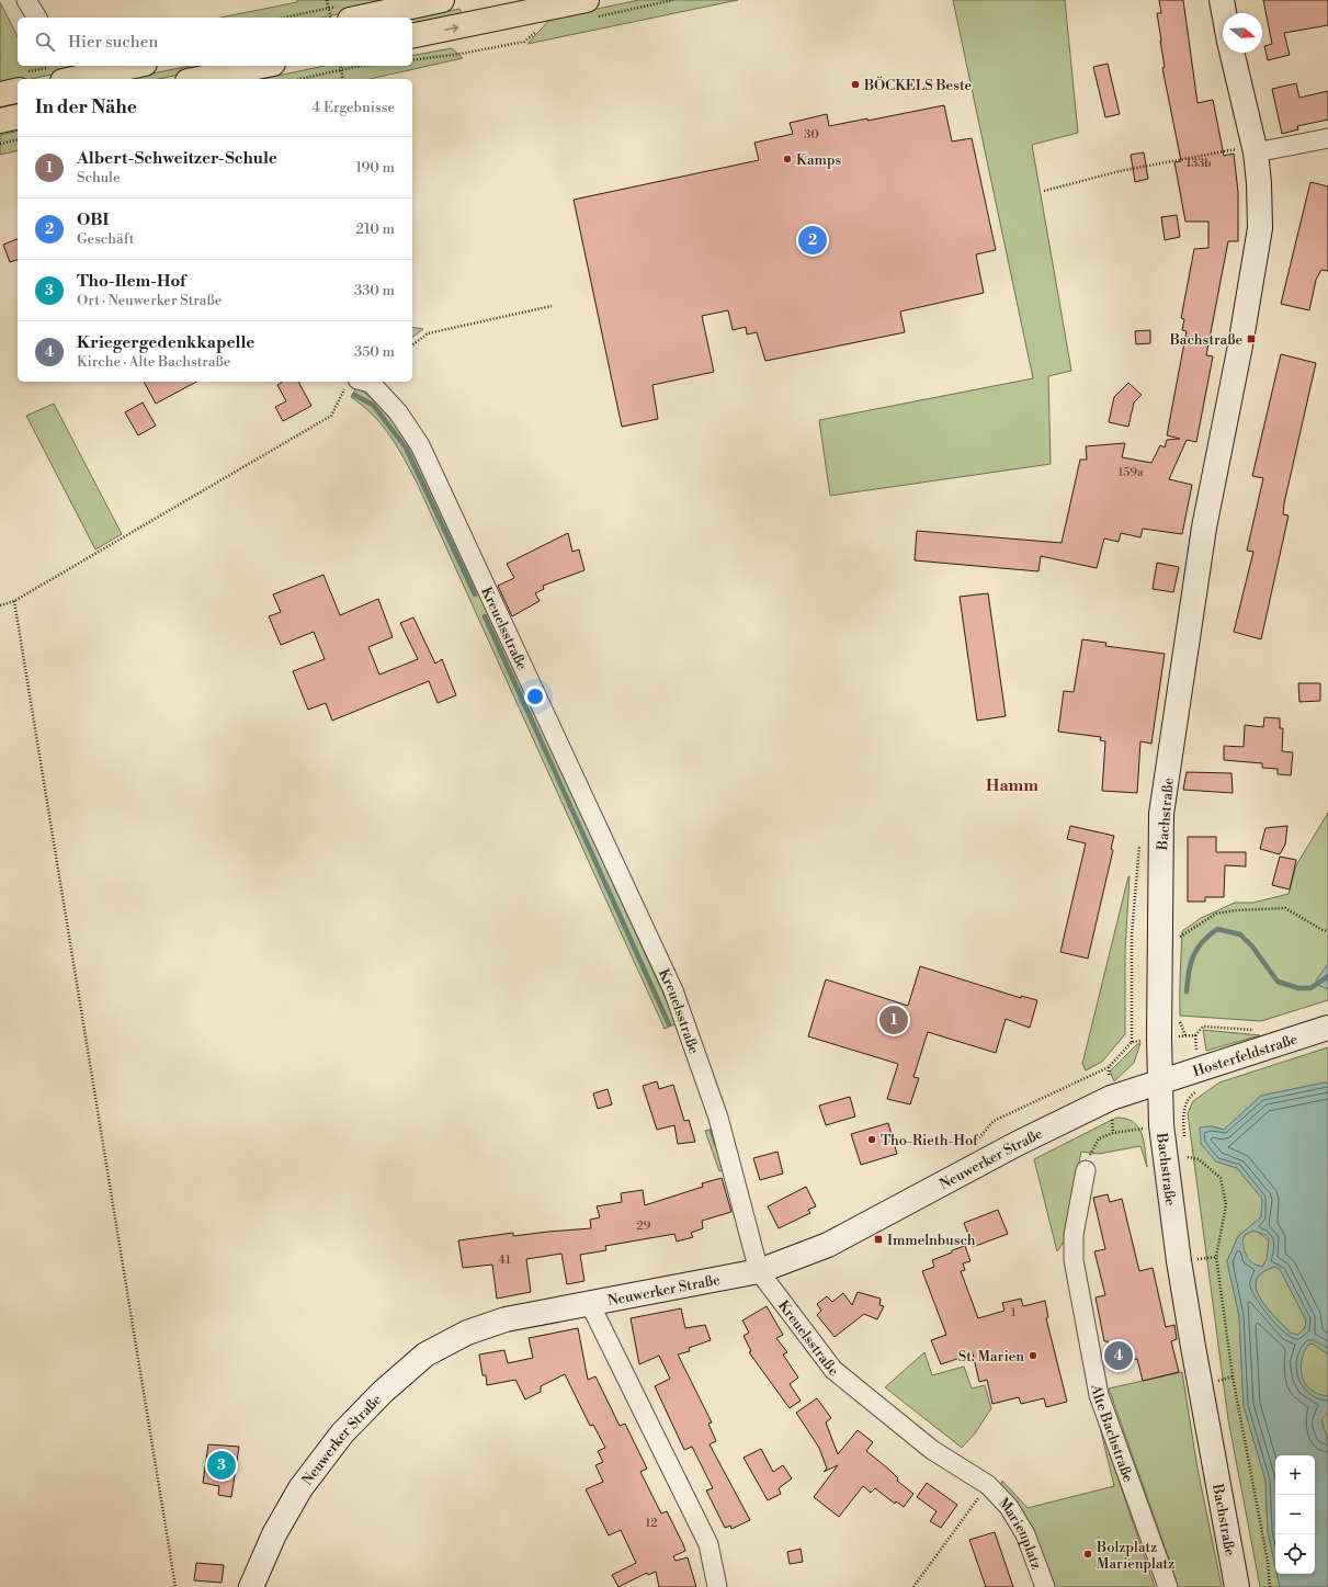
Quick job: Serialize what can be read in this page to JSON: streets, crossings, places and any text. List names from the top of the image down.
{
  "streets": {
    "street": [
      "Kreuelsstraße",
      "Bachstraße",
      "Hosterfeldstraße",
      "Neuwerker Straße",
      "Alte Bachstraße",
      "Marienplatz"
    ]
  },
  "crossings": [
    ["Kreuelsstraße", "Neuwerker Straße"],
    ["Kreuelsstraße", "Marienplatz"],
    ["Bachstraße", "Hosterfeldstraße"],
    ["Bachstraße", "Neuwerker Straße"],
    ["Hosterfeldstraße", "Neuwerker Straße"]
  ],
  "districts": ["Hamm"],
  "places": {
    "other": [
      "BÖCKELS Beste",
      "Kamps",
      "Tho-Rieth-Hof",
      "St. Marien",
      "Bolzplatz Marienplatz"
    ],
    "transit": ["Bachstraße", "Immelnbusch"]
  },
  "house_numbers": [
    "30",
    "133b",
    "159a",
    "29",
    "41",
    "1",
    "12"
  ],
  "north": "right",
  "page": {
    "search": "Hier suchen",
    "heading": ["In der Nähe", "4 Ergebnisse"],
    "list": [
      {
        "mark": "1",
        "name": "Albert-Schweitzer-Schule",
        "note": "Schule",
        "value": "190 m"
      },
      {
        "mark": "2",
        "name": "OBI",
        "note": "Geschäft",
        "value": "210 m"
      },
      {
        "mark": "3",
        "name": "Tho-Ilem-Hof",
        "note": "Ort · Neuwerker Straße",
        "value": "330 m"
      },
      {
        "mark": "4",
        "name": "Kriegergedenkkapelle",
        "note": "Kirche · Alte Bachstraße",
        "value": "350 m"
      }
    ],
    "pins": [
      "2",
      "1",
      "4",
      "3"
    ],
    "map_buttons": ["+", "−"]
  }
}
